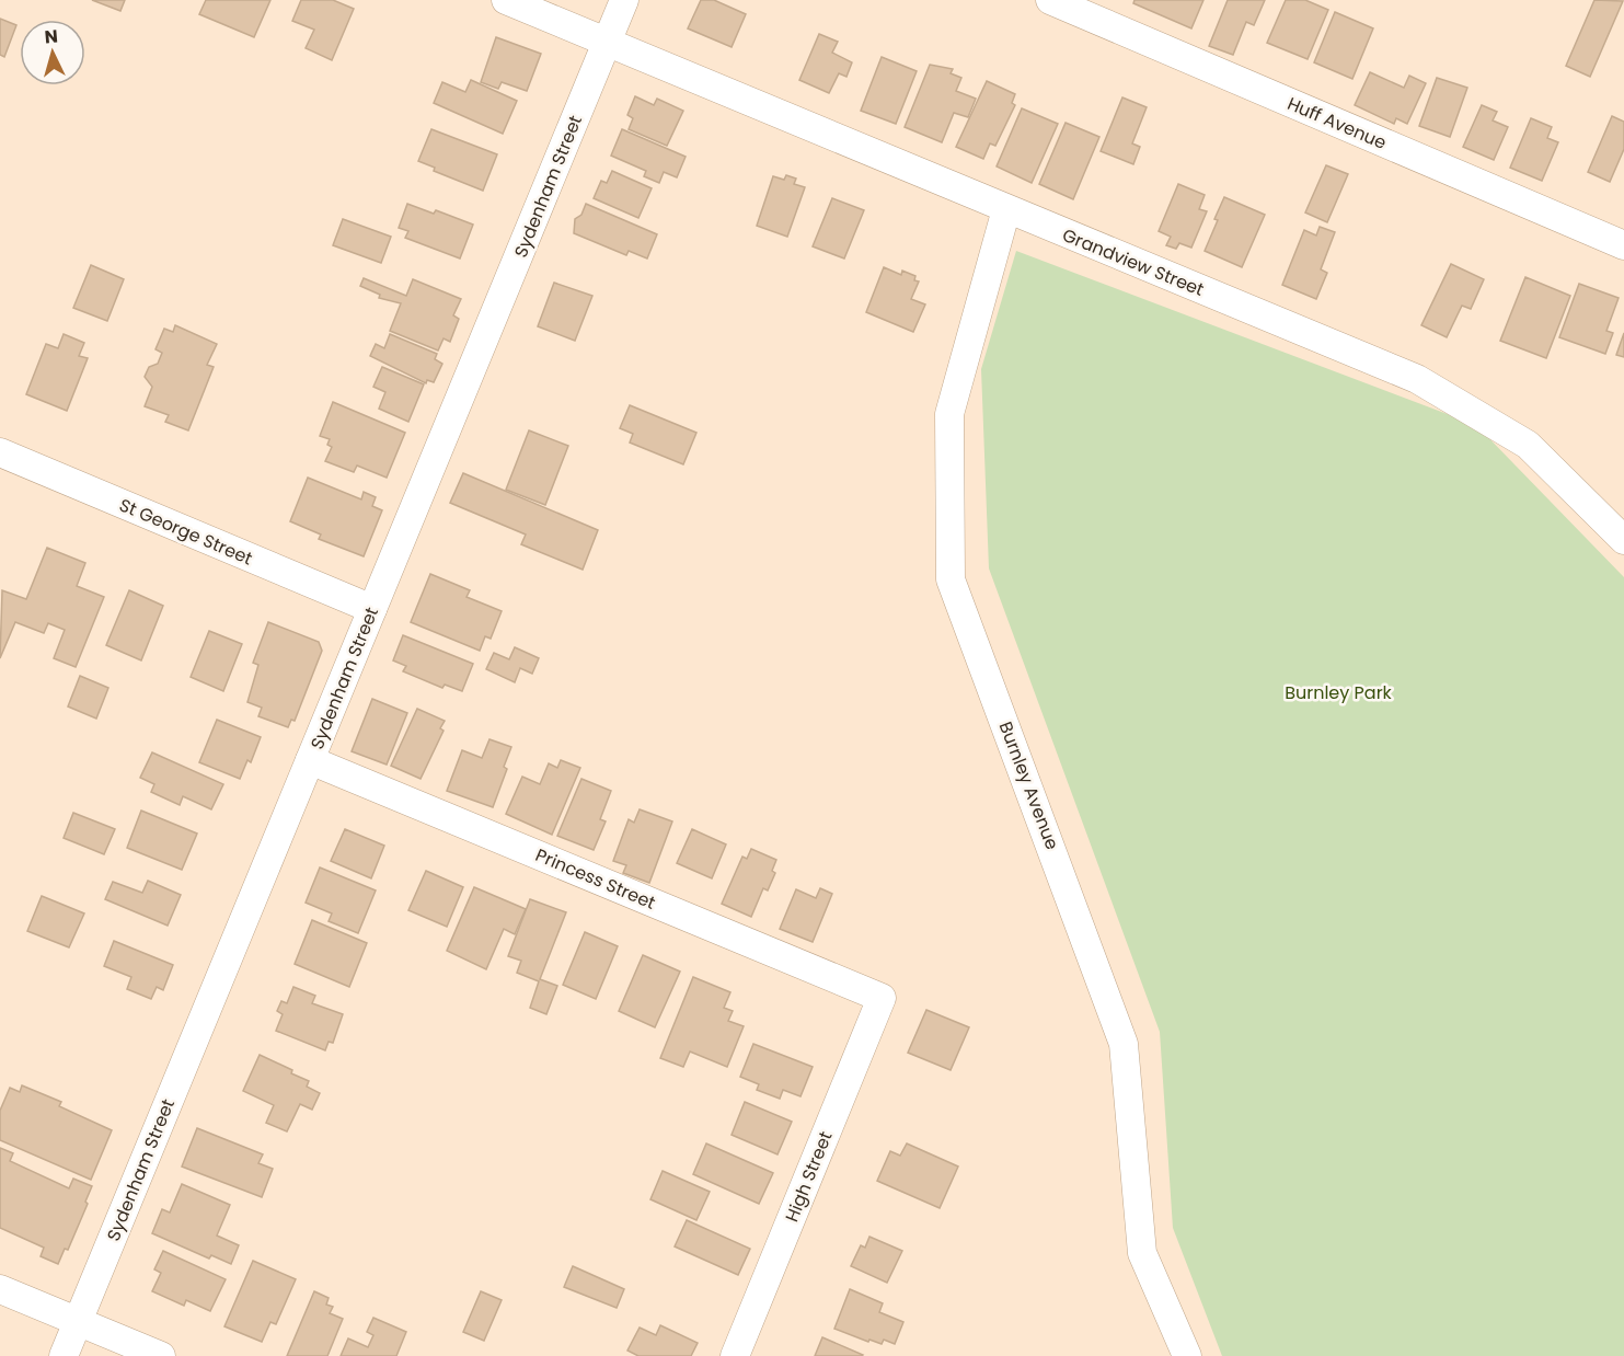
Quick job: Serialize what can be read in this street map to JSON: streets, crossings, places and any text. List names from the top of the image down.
{
  "streets": {
    "street": [
      "Huff Avenue",
      "Sydenham Street",
      "Grandview Street",
      "St George Street",
      "Burnley Avenue",
      "Princess Street",
      "High Street"
    ]
  },
  "crossings": [
    ["Sydenham Street", "Grandview Street"],
    ["Sydenham Street", "St George Street"],
    ["Sydenham Street", "Princess Street"],
    ["Grandview Street", "Burnley Avenue"],
    ["Princess Street", "High Street"]
  ],
  "parks": ["Burnley Park"],
  "north": "top"
}
